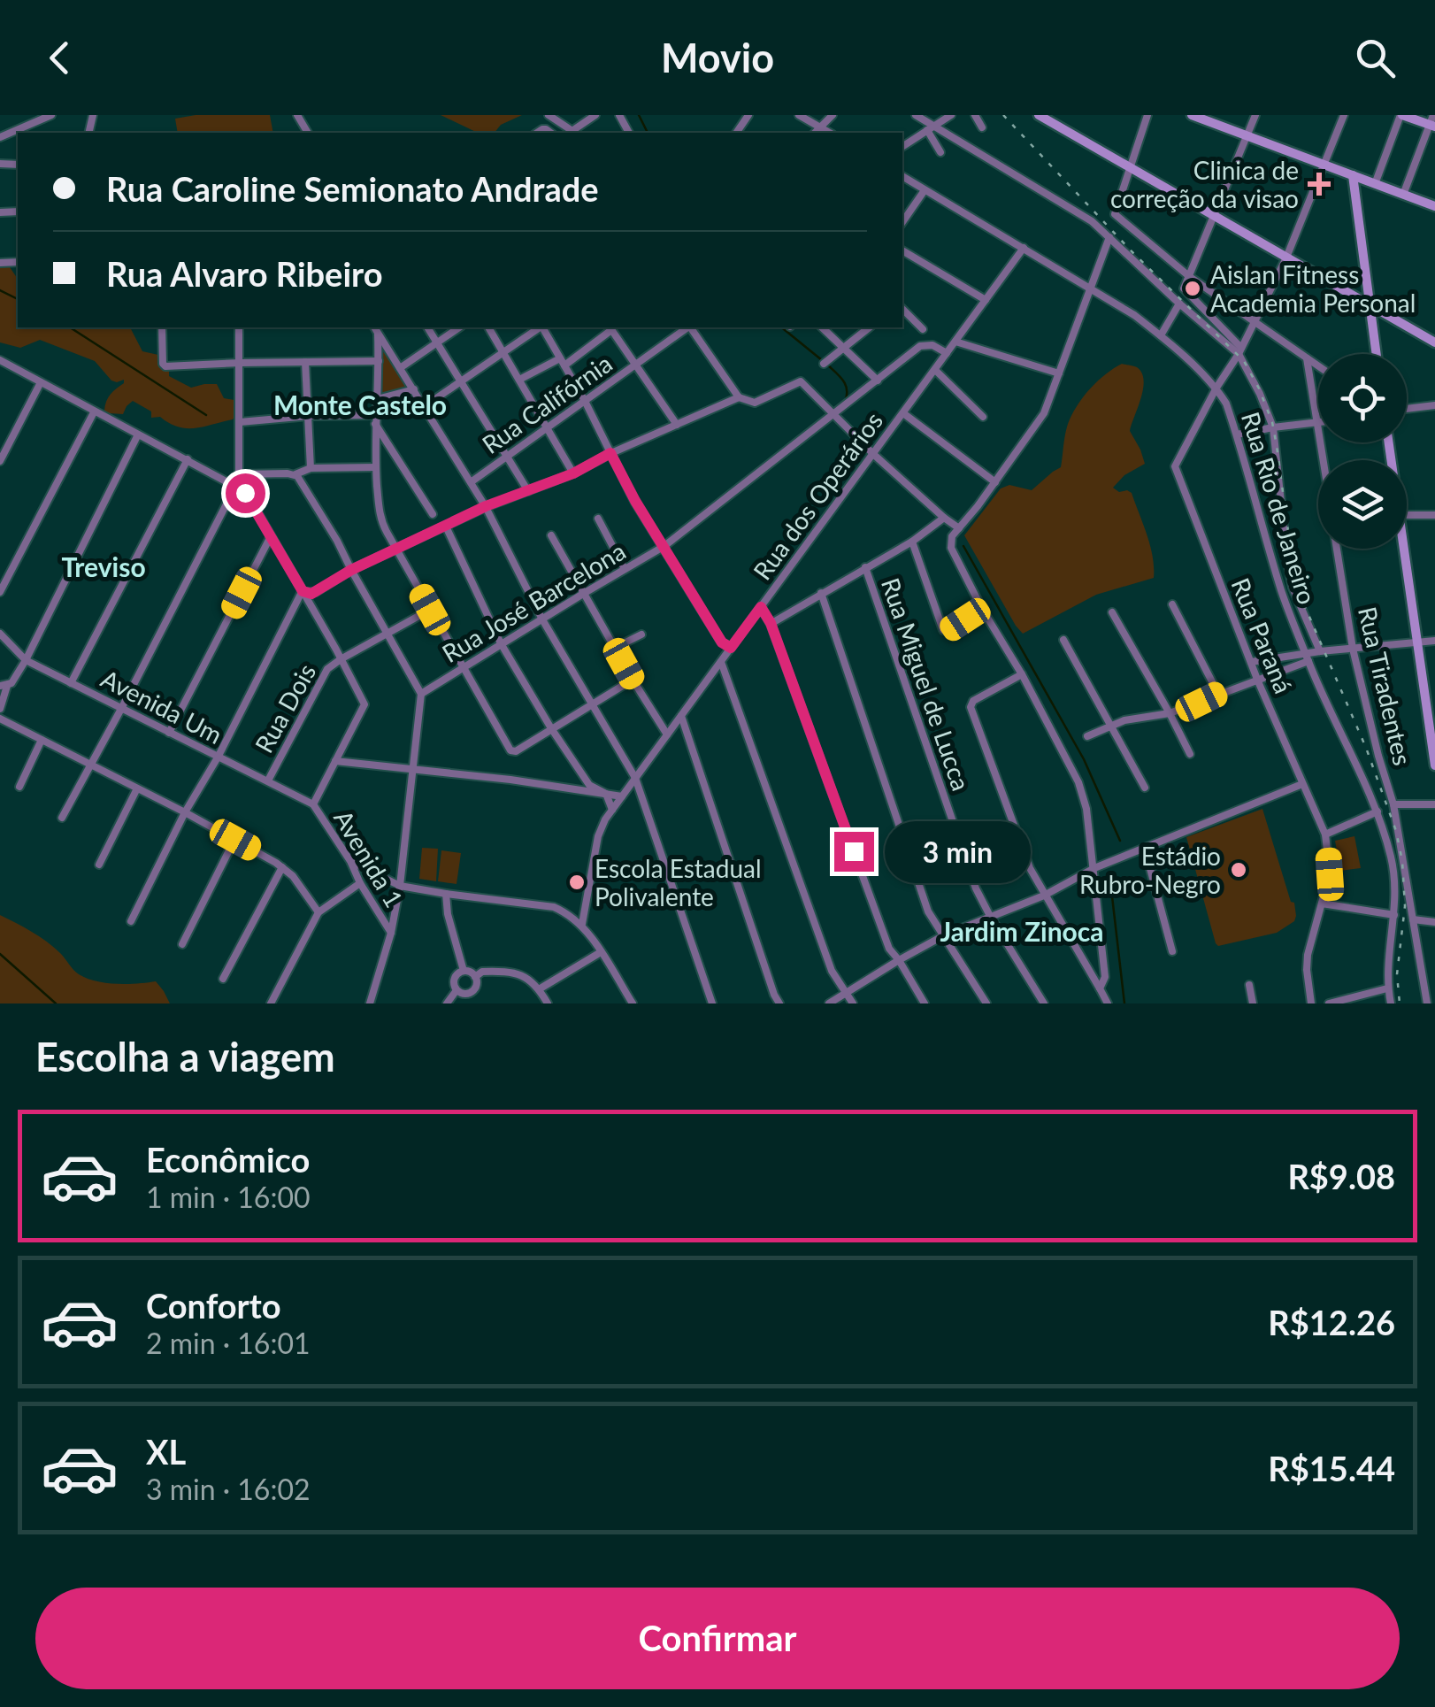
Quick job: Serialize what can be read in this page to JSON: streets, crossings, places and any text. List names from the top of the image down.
{
  "streets": {
    "street": [
      "Rua Califórnia",
      "Rua dos Operários",
      "Rua Rio de Janeiro",
      "Rua José Barcelona",
      "Rua Paraná",
      "Rua Miguel de Lucca",
      "Rua Tiradentes",
      "Avenida Um",
      "Rua Dois",
      "Avenida 1"
    ]
  },
  "crossings": [
    ["Rua dos Operários", "Rua Rio de Janeiro"],
    ["Rua dos Operários", "Rua José Barcelona"],
    ["Rua Rio de Janeiro", "Rua Paraná"],
    ["Avenida Um", "Rua Dois"],
    ["Avenida Um", "Avenida 1"]
  ],
  "districts": ["Monte Castelo", "Treviso", "Jardim Zinoca"],
  "places": {
    "health": ["Clinica de correção da visao"],
    "other": ["Aislan Fitness Academia Personal", "Estádio Rubro-Negro", "Escola Estadual Polivalente"]
  },
  "page": {
    "header": "Movio",
    "banner": ["Rua Caroline Semionato Andrade", "Rua Alvaro Ribeiro"],
    "bubble": "3 min",
    "heading": "Escolha a viagem",
    "list": [
      {
        "name": "Econômico",
        "note": "1 min · 16:00",
        "value": "R$9.08"
      },
      {
        "name": "Conforto",
        "note": "2 min · 16:01",
        "value": "R$12.26"
      },
      {
        "name": "XL",
        "note": "3 min · 16:02",
        "value": "R$15.44"
      }
    ],
    "buttons": "Confirmar"
  }
}
